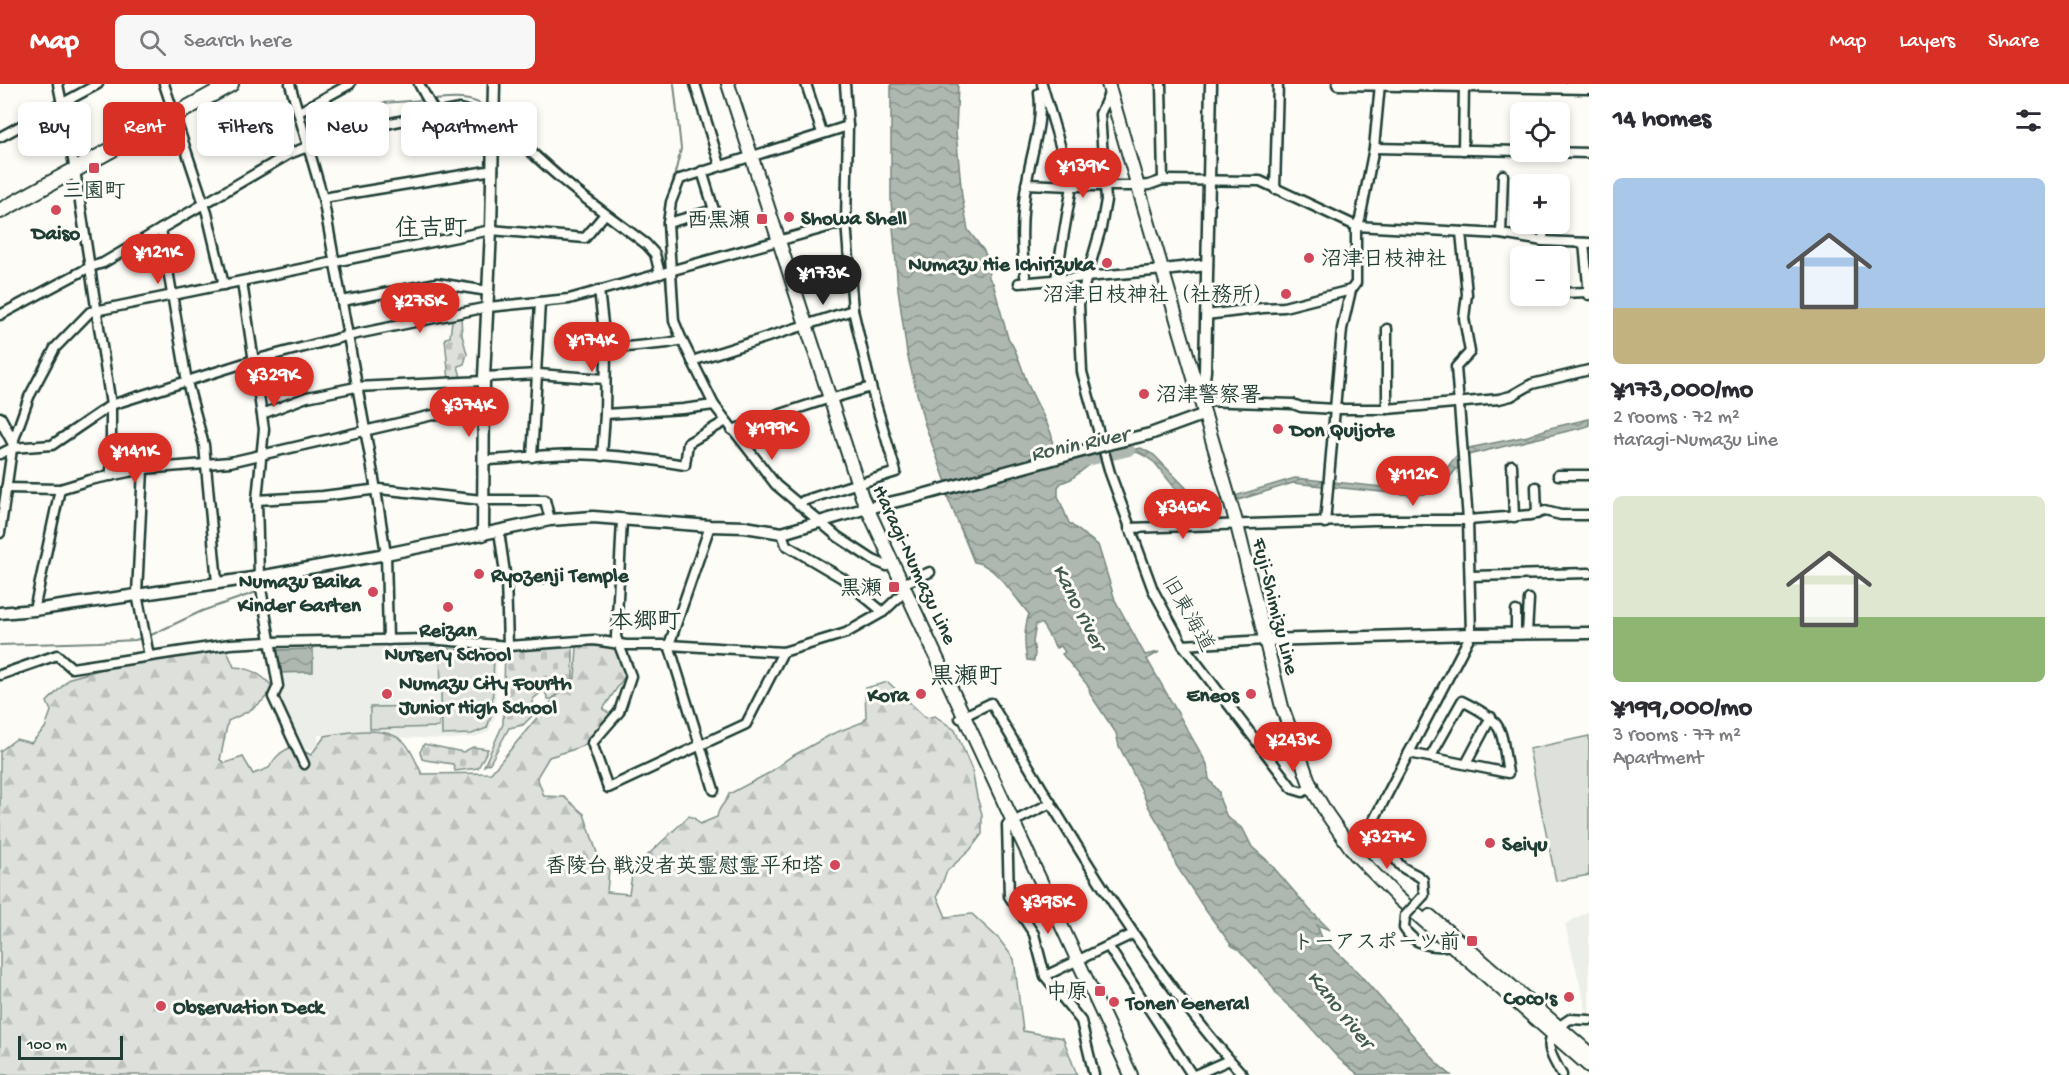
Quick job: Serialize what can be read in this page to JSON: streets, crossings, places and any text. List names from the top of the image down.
{
  "streets": {
    "main road": ["Haragi-Numazu Line", "Fuji-Shimizu Line"],
    "street": ["旧東海道"]
  },
  "crossings": [
    ["Fuji-Shimizu Line", "旧東海道"]
  ],
  "districts": ["住吉町", "本郷町", "黒瀬町"],
  "water": ["Ronin River", "Kano river"],
  "places": {
    "transit": [
      "三園町",
      "西黒瀬",
      "黒瀬",
      "トーアスポーツ前",
      "中原"
    ],
    "other": [
      "Daiso",
      "Showa Shell",
      "沼津日枝神社",
      "Numazu Hie Ichirizuka",
      "沼津日枝神社（社務所）",
      "沼津警察署",
      "Don Quijote",
      "Ryozenji Temple",
      "Numazu Baika Kinder Garten",
      "Reizan Nursery School",
      "Numazu City Fourth Junior High School",
      "Kora",
      "Eneos",
      "Seiyu",
      "香陵台 戦没者英霊慰霊平和塔",
      "Coco's",
      "Tonen General",
      "Observation Deck"
    ]
  },
  "scale_bar": "100 m",
  "page": {
    "header": "Map",
    "search": "Search here",
    "nav": ["Map", "Layers", "Share"],
    "heading": "14 homes",
    "map_buttons": ["+", "−"],
    "chip": [
      "Buy",
      "Rent",
      "Filters",
      "New",
      "Apartment"
    ],
    "price": [
      "¥139K",
      "¥121K",
      "¥173K",
      "¥275K",
      "¥174K",
      "¥329K",
      "¥374K",
      "¥199K",
      "¥141K",
      "¥112K",
      "¥346K",
      "¥243K",
      "¥327K",
      "¥395K"
    ],
    "list": [
      {
        "name": "¥173,000/mo",
        "note": "2 rooms · 72 m² · Haragi-Numazu Line"
      },
      {
        "name": "¥199,000/mo",
        "note": "3 rooms · 77 m² · Apartment"
      }
    ],
    "scale": "100 m"
  }
}
